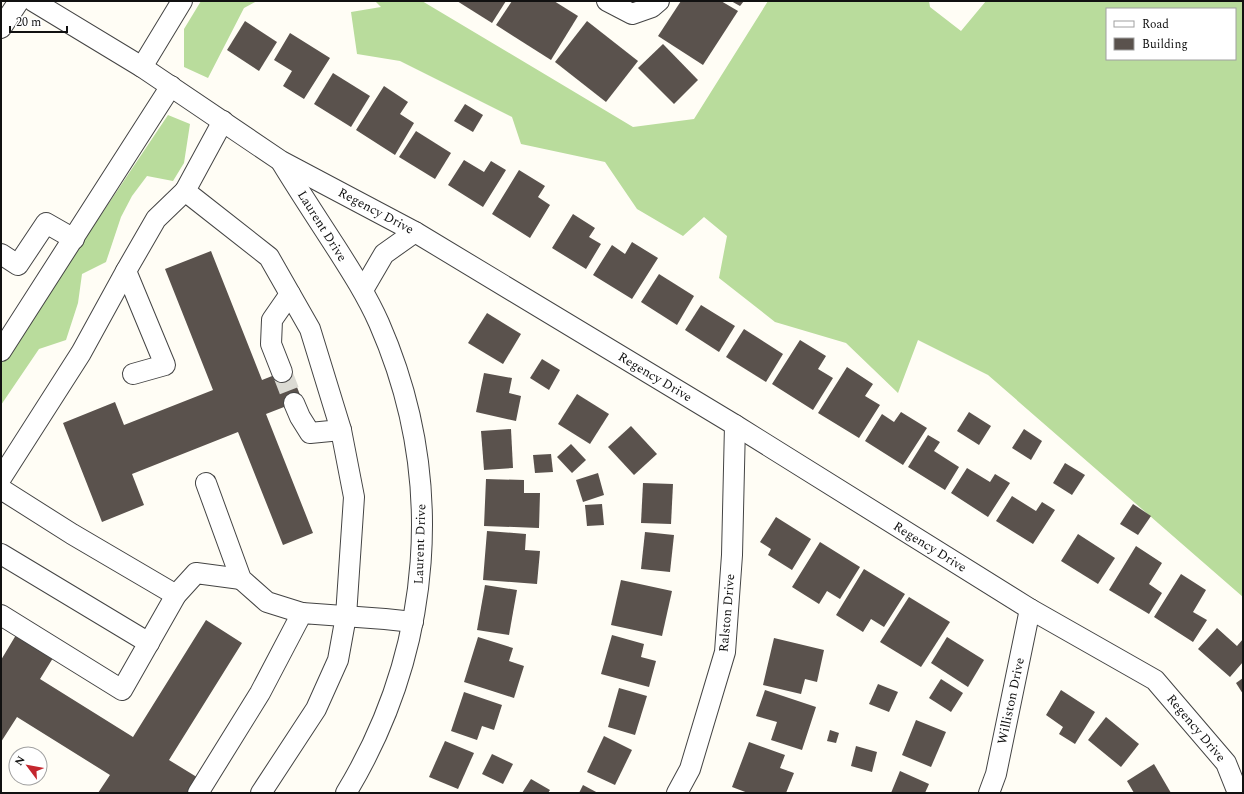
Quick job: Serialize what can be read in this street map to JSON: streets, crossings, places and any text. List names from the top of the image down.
{
  "streets": {
    "street": [
      "Regency Drive",
      "Laurent Drive",
      "Ralston Drive",
      "Williston Drive"
    ]
  },
  "crossings": [
    ["Regency Drive", "Laurent Drive"],
    ["Regency Drive", "Ralston Drive"],
    ["Regency Drive", "Williston Drive"]
  ],
  "legend": ["Road", "Building"],
  "scale_bar": "20 m",
  "north": "top left"
}
